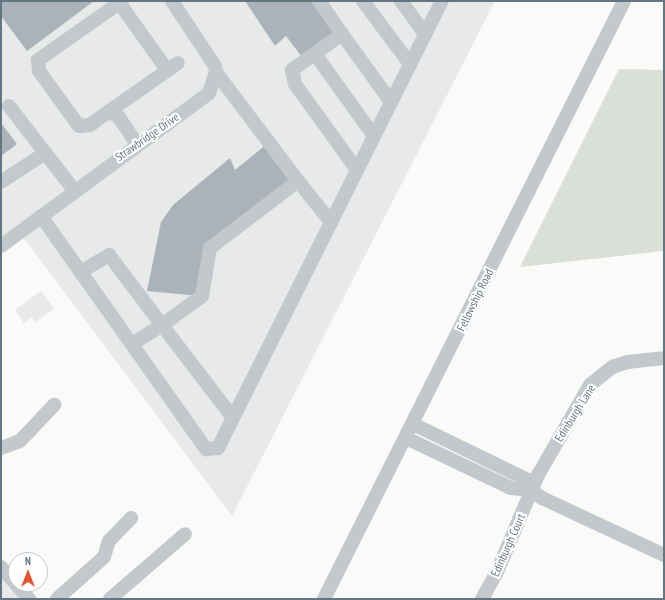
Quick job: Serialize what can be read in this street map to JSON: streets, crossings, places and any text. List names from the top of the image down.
{
  "streets": {
    "street": [
      "Strawbridge Drive",
      "Fellowship Road",
      "Edinburgh Lane",
      "Edinburgh Court"
    ]
  },
  "crossings": [
    ["Edinburgh Lane", "Edinburgh Court"]
  ],
  "north": "top"
}
